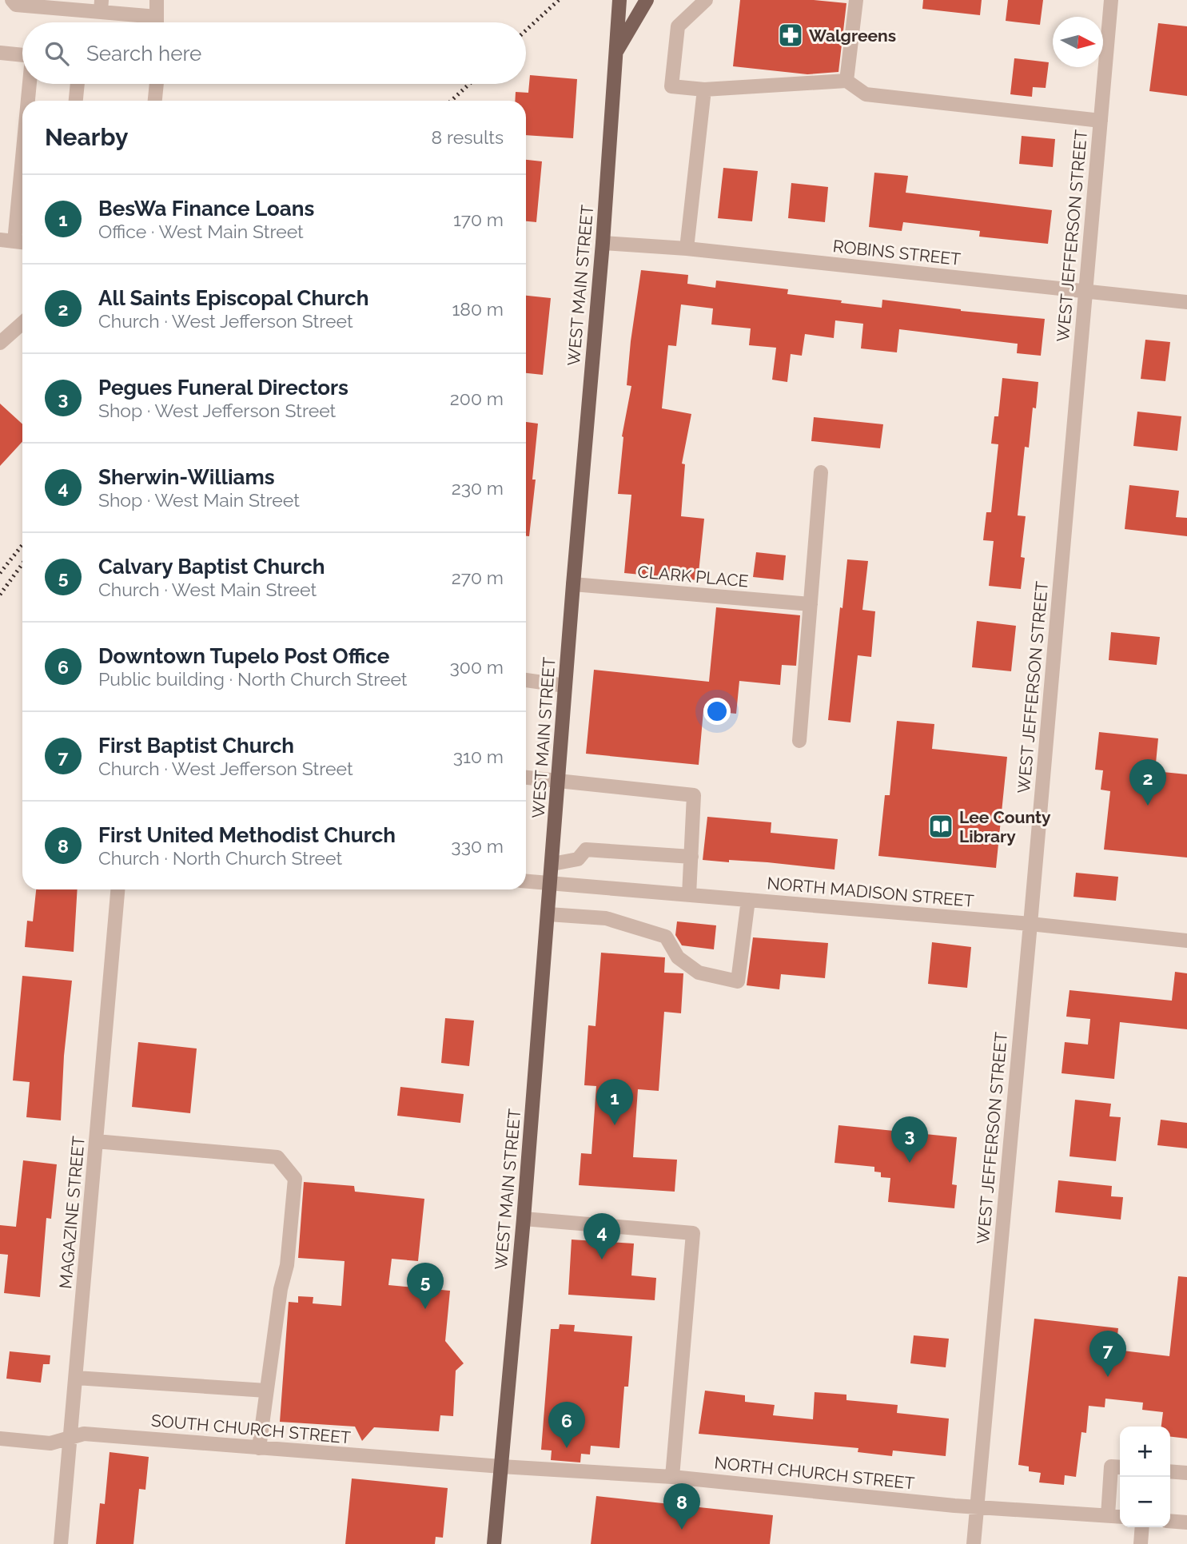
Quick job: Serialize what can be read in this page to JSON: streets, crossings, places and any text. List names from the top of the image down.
{
  "streets": {
    "main road": ["WEST MAIN STREET"],
    "street": [
      "WEST JEFFERSON STREET",
      "ROBINS STREET",
      "CLARK PLACE",
      "NORTH MADISON STREET",
      "MAGAZINE STREET",
      "SOUTH CHURCH STREET",
      "NORTH CHURCH STREET"
    ]
  },
  "crossings": [
    ["WEST JEFFERSON STREET", "ROBINS STREET"],
    ["WEST JEFFERSON STREET", "NORTH MADISON STREET"],
    ["WEST JEFFERSON STREET", "NORTH CHURCH STREET"],
    ["ROBINS STREET", "WEST MAIN STREET"],
    ["WEST MAIN STREET", "CLARK PLACE"],
    ["WEST MAIN STREET", "NORTH MADISON STREET"],
    ["WEST MAIN STREET", "SOUTH CHURCH STREET"],
    ["WEST MAIN STREET", "NORTH CHURCH STREET"],
    ["MAGAZINE STREET", "SOUTH CHURCH STREET"],
    ["SOUTH CHURCH STREET", "NORTH CHURCH STREET"]
  ],
  "places": {
    "pharmacy": ["Walgreens"],
    "library": ["Lee County Library"]
  },
  "north": "right",
  "page": {
    "search": "Search here",
    "heading": ["Nearby", "8 results"],
    "list": [
      {
        "mark": "1",
        "name": "BesWa Finance Loans",
        "note": "Office · West Main Street",
        "value": "170 m"
      },
      {
        "mark": "2",
        "name": "All Saints Episcopal Church",
        "note": "Church · West Jefferson Street",
        "value": "180 m"
      },
      {
        "mark": "3",
        "name": "Pegues Funeral Directors",
        "note": "Shop · West Jefferson Street",
        "value": "200 m"
      },
      {
        "mark": "4",
        "name": "Sherwin-Williams",
        "note": "Shop · West Main Street",
        "value": "230 m"
      },
      {
        "mark": "5",
        "name": "Calvary Baptist Church",
        "note": "Church · West Main Street",
        "value": "270 m"
      },
      {
        "mark": "6",
        "name": "Downtown Tupelo Post Office",
        "note": "Public building · North Church Street",
        "value": "300 m"
      },
      {
        "mark": "7",
        "name": "First Baptist Church",
        "note": "Church · West Jefferson Street",
        "value": "310 m"
      },
      {
        "mark": "8",
        "name": "First United Methodist Church",
        "note": "Church · North Church Street",
        "value": "330 m"
      }
    ],
    "pins": [
      "2",
      "1",
      "3",
      "4",
      "5",
      "7",
      "6",
      "8"
    ],
    "map_buttons": ["+", "−"]
  }
}
